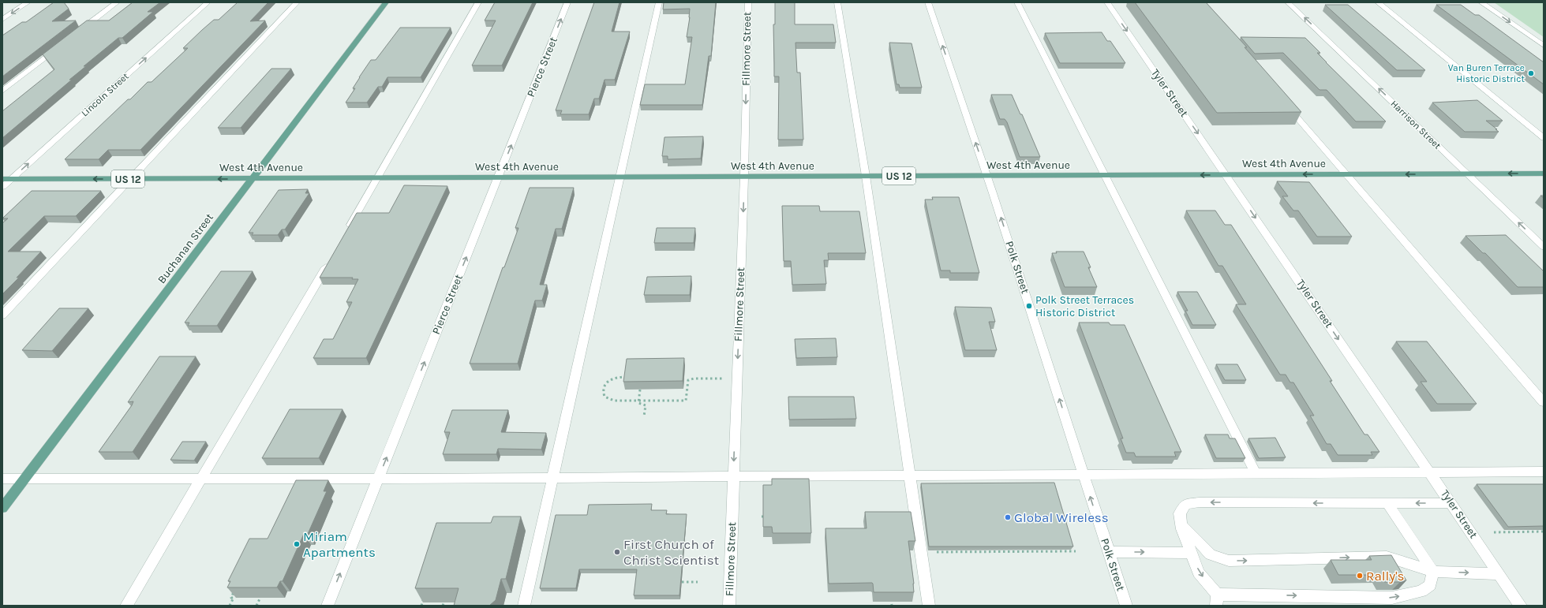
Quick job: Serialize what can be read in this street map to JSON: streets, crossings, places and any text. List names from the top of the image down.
{
  "streets": {
    "main road": ["West 4th Avenue", "US 12", "Buchanan Street"],
    "street": [
      "Fillmore Street",
      "Pierce Street",
      "Tyler Street",
      "Lincoln Street",
      "Harrison Street",
      "Polk Street"
    ]
  },
  "crossings": [
    ["Fillmore Street", "West 4th Avenue"],
    ["Pierce Street", "West 4th Avenue"],
    ["Tyler Street", "West 4th Avenue"],
    ["Lincoln Street", "West 4th Avenue"],
    ["Harrison Street", "West 4th Avenue"],
    ["West 4th Avenue", "Buchanan Street"],
    ["West 4th Avenue", "Polk Street"]
  ],
  "one_way": [
    "Fillmore Street",
    "Pierce Street",
    "Tyler Street",
    "West 4th Avenue",
    "Polk Street"
  ],
  "places": [
    "Van Buren Terrace Historic District",
    "Polk Street Terraces Historic District",
    "Global Wireless",
    "Miriam Apartments",
    "First Church of Christ Scientist",
    "Rally's"
  ]
}
